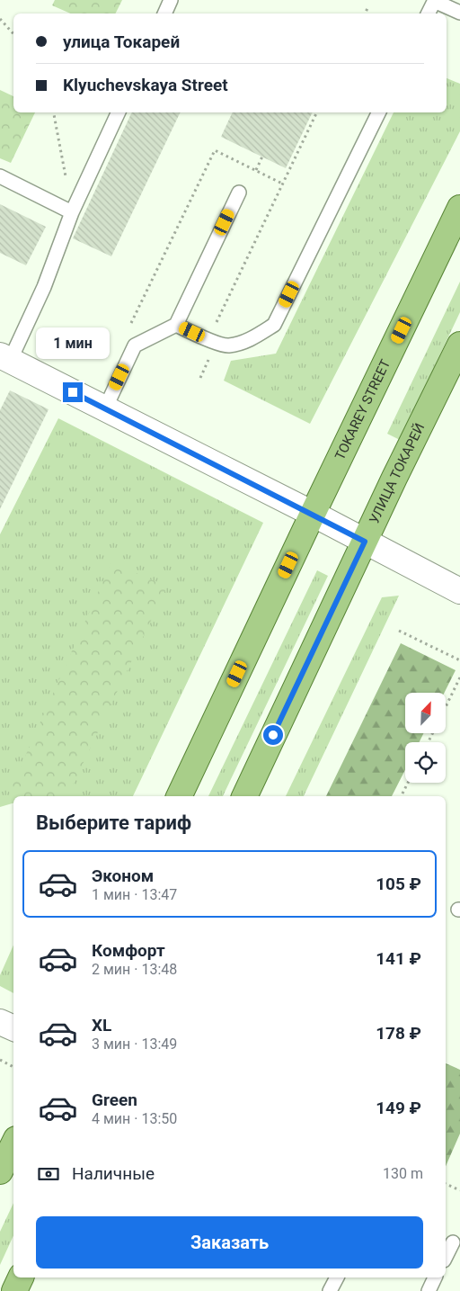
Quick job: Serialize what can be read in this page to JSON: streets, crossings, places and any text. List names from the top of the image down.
{
  "streets": {
    "main road": ["TOKAREY STREET", "УЛИЦА ТОКАРЕЙ"]
  },
  "north": "top right",
  "page": {
    "banner": ["улица Токарей", "Klyuchevskaya Street"],
    "bubble": "1 мин",
    "heading": "Выберите тариф",
    "list": [
      {
        "name": "Эконом",
        "note": "1 мин · 13:47",
        "value": "105 ₽"
      },
      {
        "name": "Комфорт",
        "note": "2 мин · 13:48",
        "value": "141 ₽"
      },
      {
        "name": "XL",
        "note": "3 мин · 13:49",
        "value": "178 ₽"
      },
      {
        "name": "Green",
        "note": "4 мин · 13:50",
        "value": "149 ₽"
      }
    ],
    "pay": ["Наличные", "130 m"],
    "buttons": "Заказать"
  }
}
